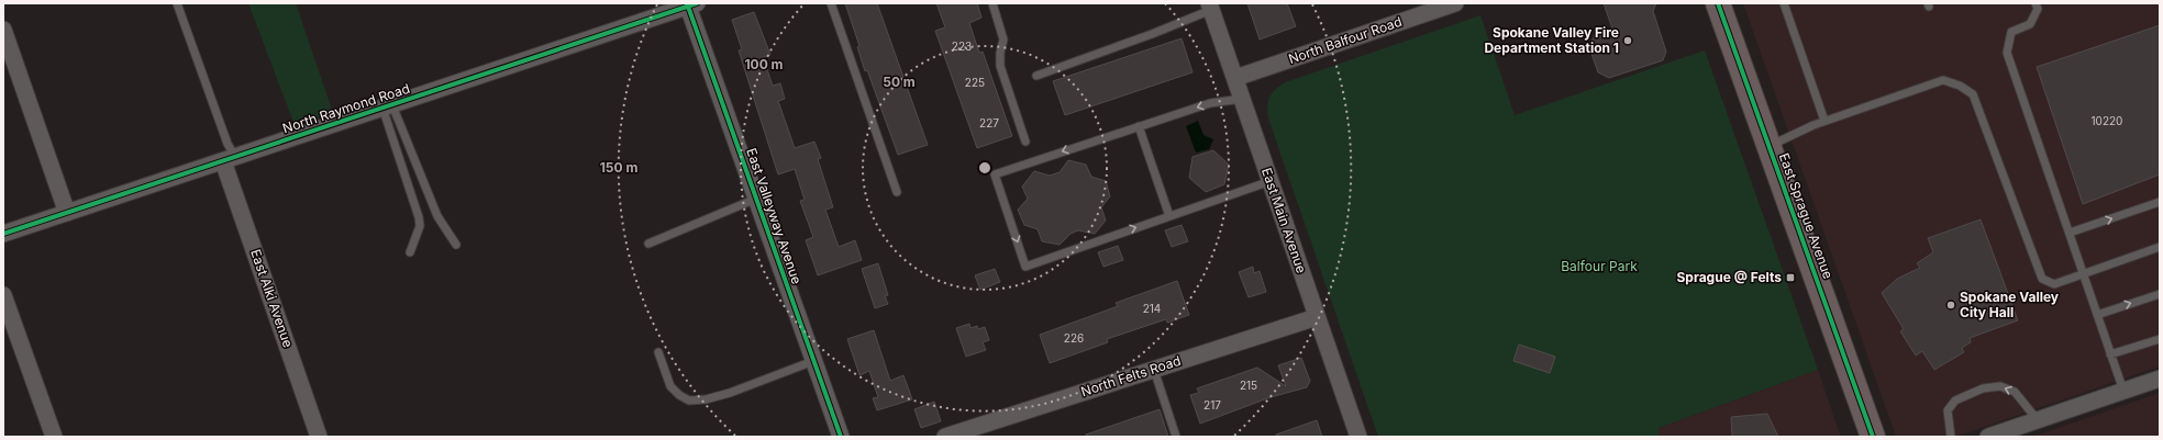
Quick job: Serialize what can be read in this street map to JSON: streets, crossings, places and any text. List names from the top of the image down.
{
  "streets": {
    "main road": ["East Sprague Avenue"],
    "street": [
      "North Balfour Road",
      "North Raymond Road",
      "East Valleyway Avenue",
      "East Main Avenue",
      "East Alki Avenue",
      "North Felts Road"
    ]
  },
  "crossings": [
    ["North Balfour Road", "East Main Avenue"],
    ["North Raymond Road", "East Valleyway Avenue"],
    ["North Raymond Road", "East Alki Avenue"],
    ["East Main Avenue", "North Felts Road"]
  ],
  "parks": ["Balfour Park"],
  "places": {
    "other": ["Spokane Valley Fire Department Station 1", "Spokane Valley City Hall"],
    "transit": ["Sprague @ Felts"]
  },
  "house_numbers": [
    "223",
    "225",
    "10220",
    "227",
    "214",
    "226",
    "215",
    "217"
  ],
  "rings": ["100 m", "50 m", "150 m"]
}
